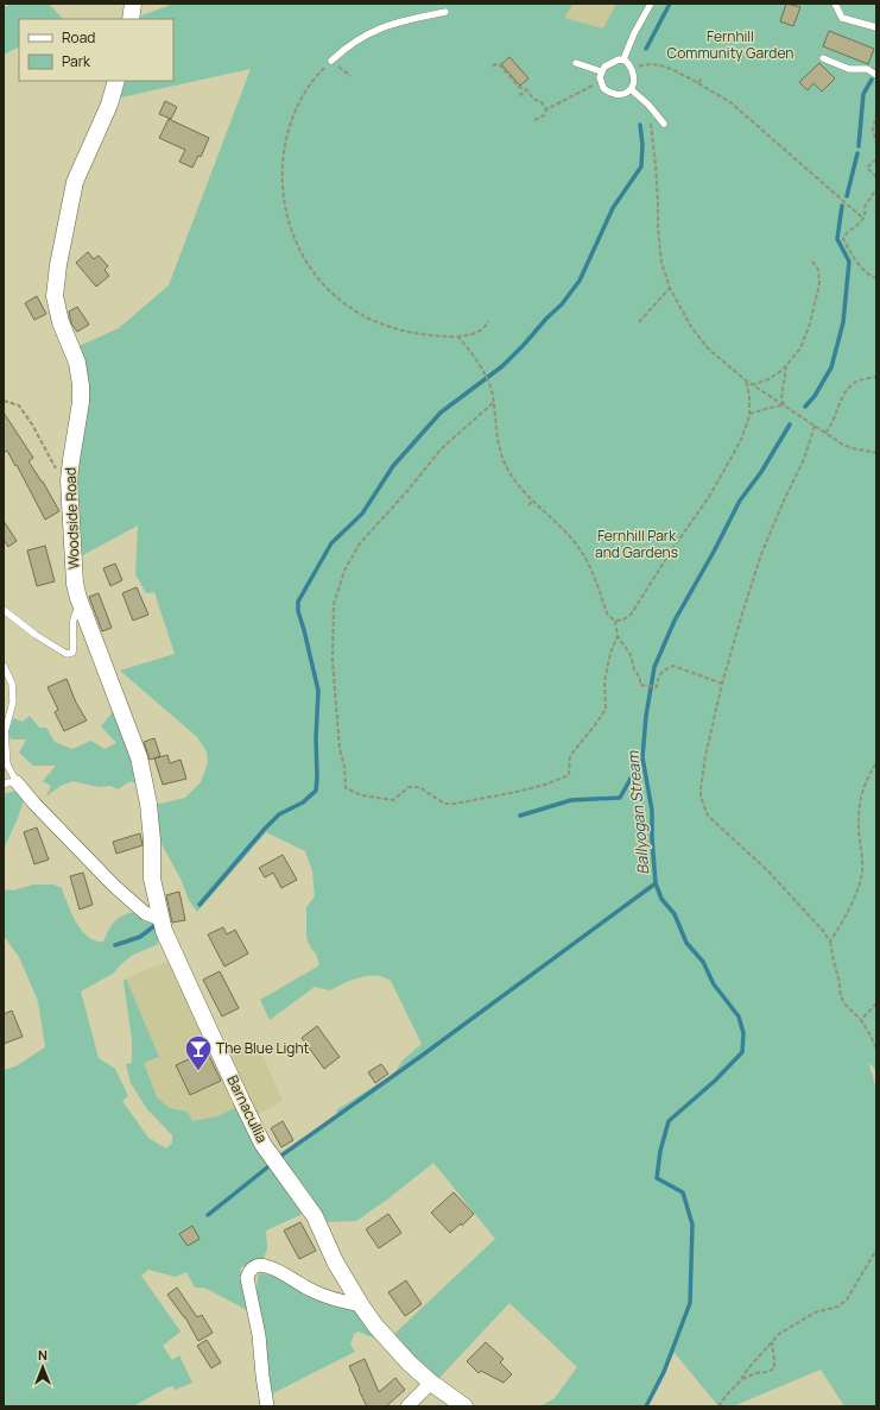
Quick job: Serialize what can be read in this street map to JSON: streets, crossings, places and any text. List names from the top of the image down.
{
  "streets": {
    "street": ["Woodside Road", "Barnacullia"]
  },
  "crossings": [
    ["Woodside Road", "Barnacullia"]
  ],
  "water": ["Ballyogan Stream"],
  "parks": ["Fernhill Community Garden", "Fernhill Park and Gardens"],
  "places": {
    "bar": ["The Blue Light"]
  },
  "legend": ["Road", "Park"],
  "north": "top"
}
